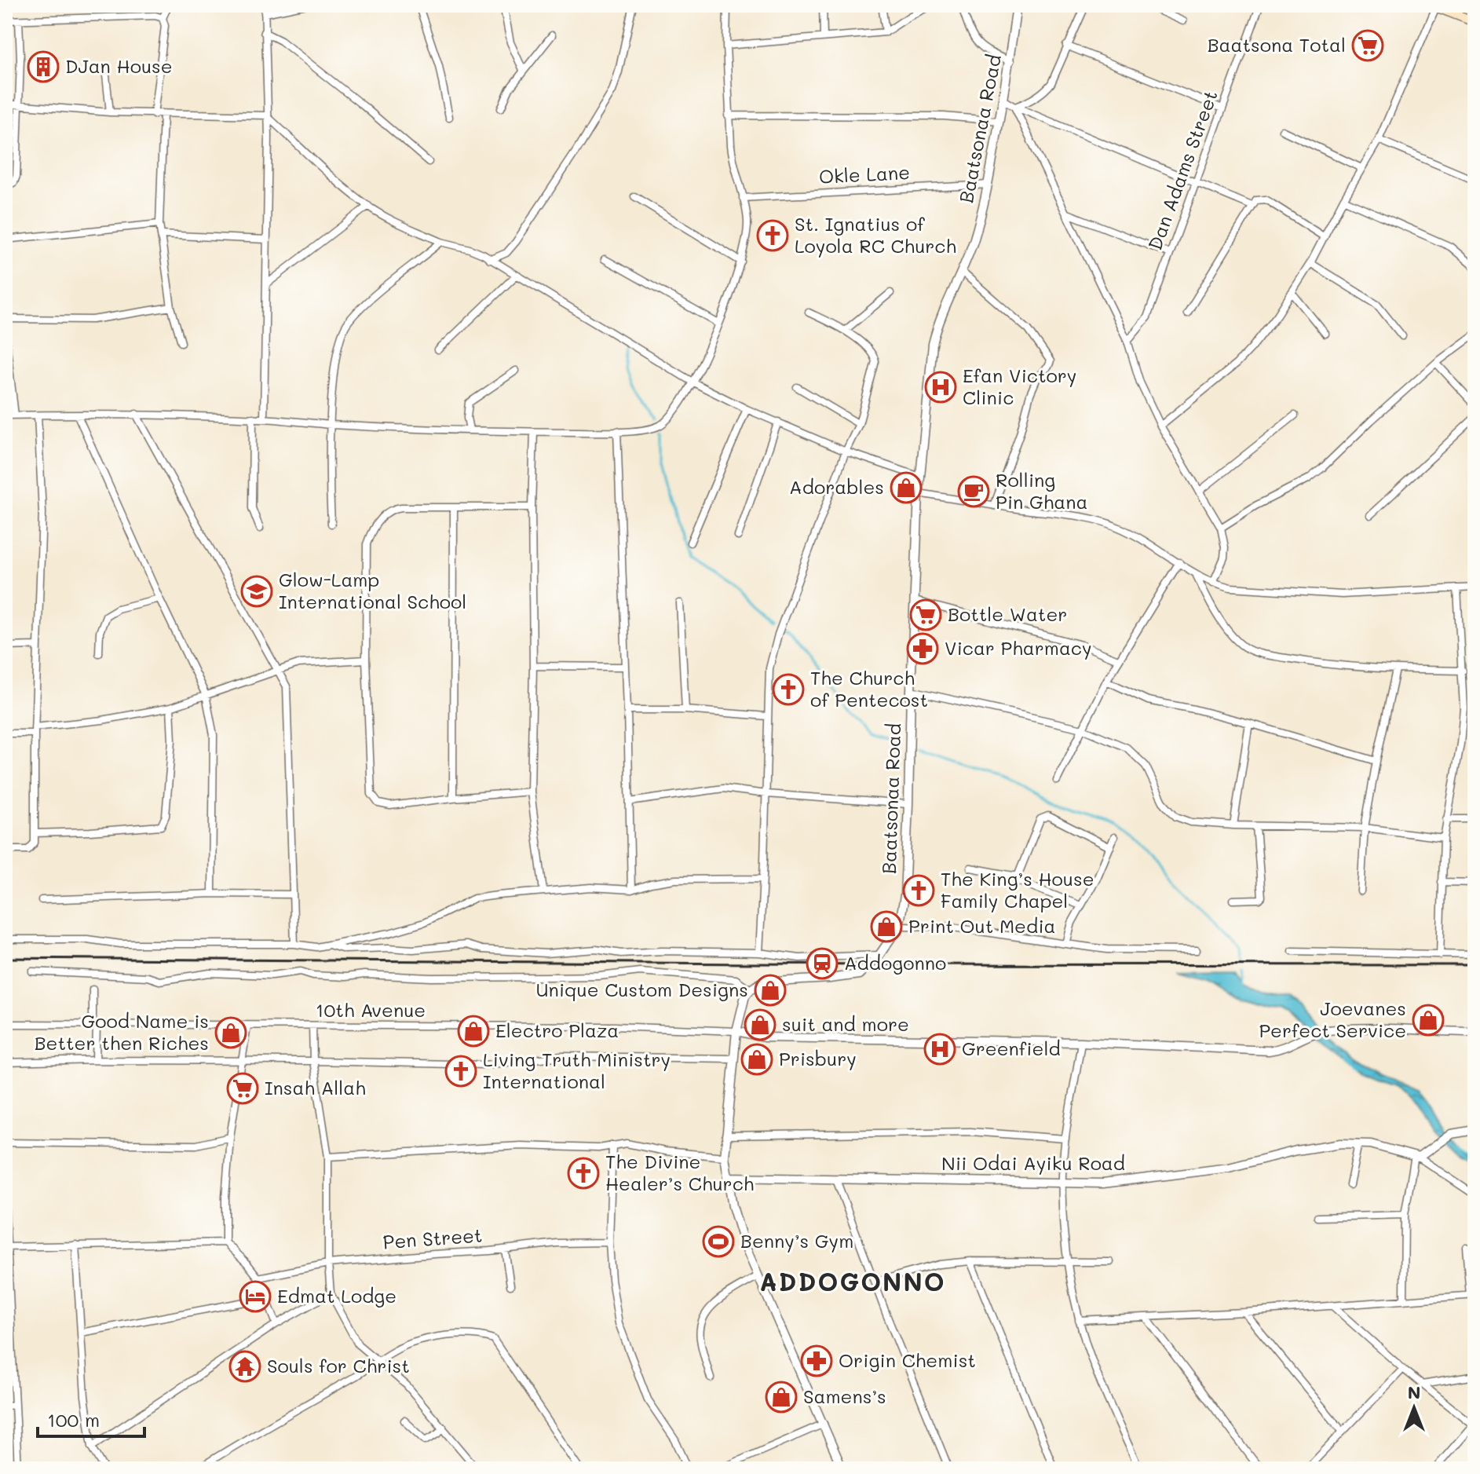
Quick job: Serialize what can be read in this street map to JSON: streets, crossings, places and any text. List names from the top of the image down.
{
  "streets": {
    "street": [
      "Baatsonaa Road",
      "Dan Adams Street",
      "Okle Lane",
      "10th Avenue",
      "Nii Odai Ayiku Road",
      "Pen Street"
    ]
  },
  "crossings": [
    ["Baatsonaa Road", "Okle Lane"]
  ],
  "districts": ["ADDOGONNO"],
  "places": {
    "supermarket": ["Baatsona Total", "Bottle Water", "Insah Allah"],
    "building": ["DJan House"],
    "church": [
      "St. Ignatius of Loyola RC Church",
      "The Church of Pentecost",
      "The King’s House Family Chapel",
      "Living Truth Ministry International",
      "The Divine Healer’s Church"
    ],
    "hospital": ["Efan Victory Clinic", "Greenfield"],
    "shop": [
      "Adorables",
      "Print Out Media",
      "Unique Custom Designs",
      "Joevanes Perfect Service",
      "suit and more",
      "Electro Plaza",
      "Good Name is Better then Riches",
      "Prisbury",
      "Samens’s"
    ],
    "cafe": ["Rolling Pin Ghana"],
    "school or university": ["Glow-Lamp International School"],
    "pharmacy": ["Vicar Pharmacy", "Origin Chemist"],
    "station": ["Addogonno"],
    "sports": ["Benny’s Gym"],
    "hotel": ["Edmat Lodge"],
    "temple": ["Souls for Christ"]
  },
  "scale_bar": "100 m",
  "north": "top"
}
